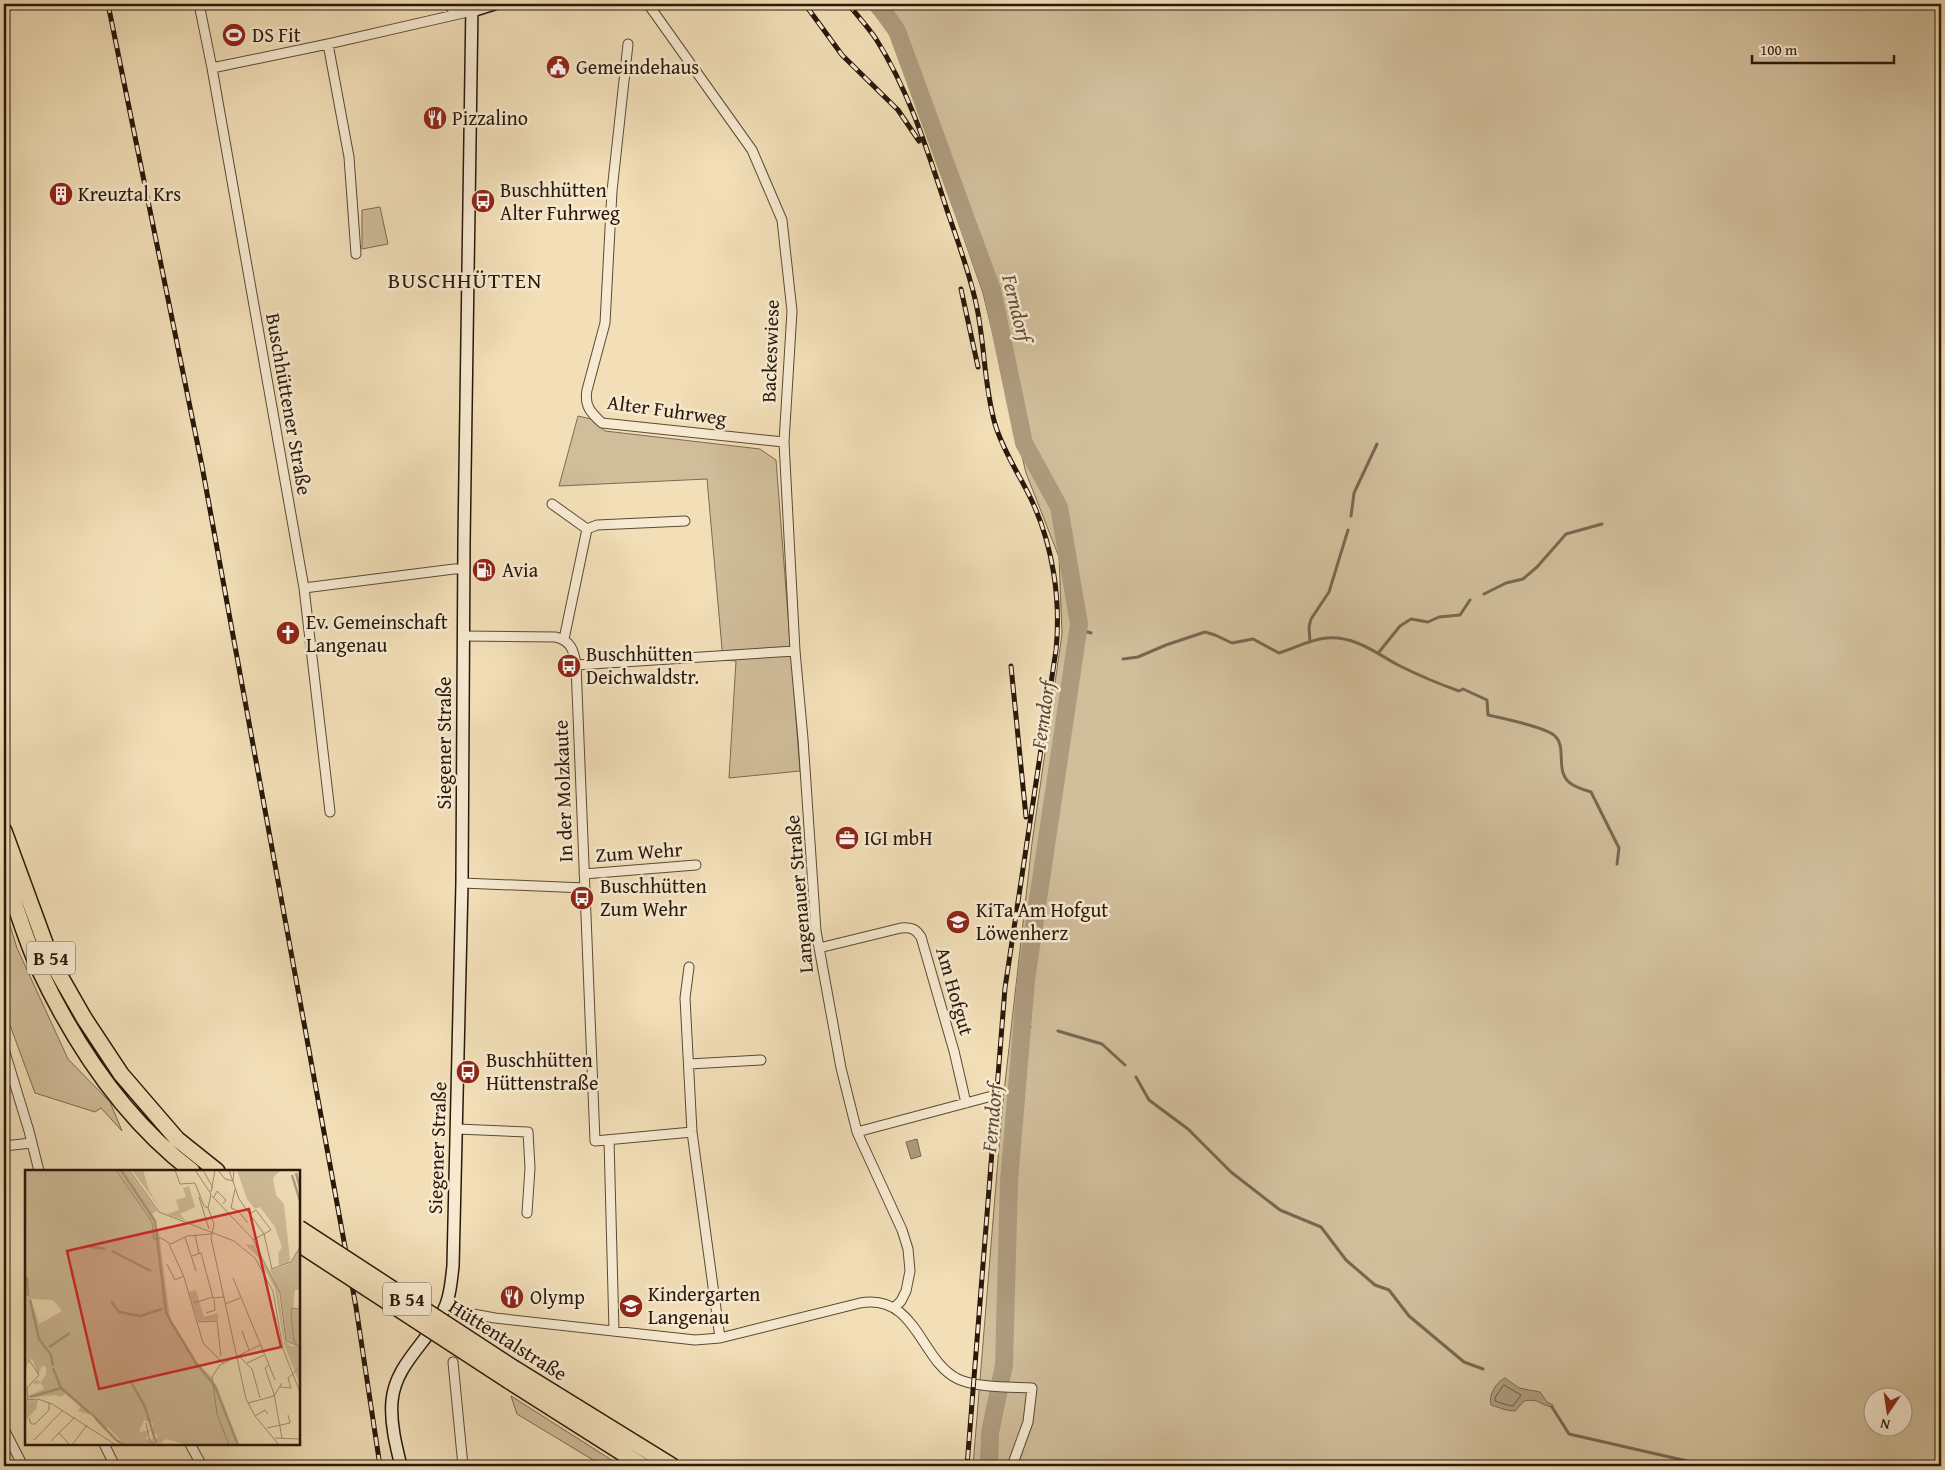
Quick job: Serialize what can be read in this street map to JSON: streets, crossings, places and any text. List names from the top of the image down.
{
  "streets": {
    "highway": ["B 54", "Hüttentalstraße"],
    "main road": ["Siegener Straße"],
    "street": [
      "Backeswiese",
      "Buschhüttener Straße",
      "Alter Fuhrweg",
      "In der Molzkaute",
      "Zum Wehr",
      "Langenauer Straße",
      "Am Hofgut"
    ]
  },
  "crossings": [
    ["Backeswiese", "Alter Fuhrweg"],
    ["Backeswiese", "Langenauer Straße"],
    ["Siegener Straße", "Zum Wehr"],
    ["In der Molzkaute", "Zum Wehr"],
    ["Langenauer Straße", "Am Hofgut"]
  ],
  "districts": ["BUSCHHÜTTEN"],
  "water": ["Ferndorf"],
  "places": {
    "sports": ["DS Fit"],
    "public building": ["Gemeindehaus"],
    "restaurant": ["Pizzalino", "Olymp"],
    "building": ["Kreuztal Krs"],
    "bus stop": [
      "Buschhütten Alter Fuhrweg",
      "Buschhütten Deichwaldstr.",
      "Buschhütten Zum Wehr",
      "Buschhütten Hüttenstraße"
    ],
    "fuel station": ["Avia"],
    "church": ["Ev. Gemeinschaft Langenau"],
    "office": ["IGI mbH"],
    "school or university": ["KiTa Am Hofgut Löwenherz", "Kindergarten Langenau"]
  },
  "scale_bar": "100 m",
  "north": "bottom"
}
